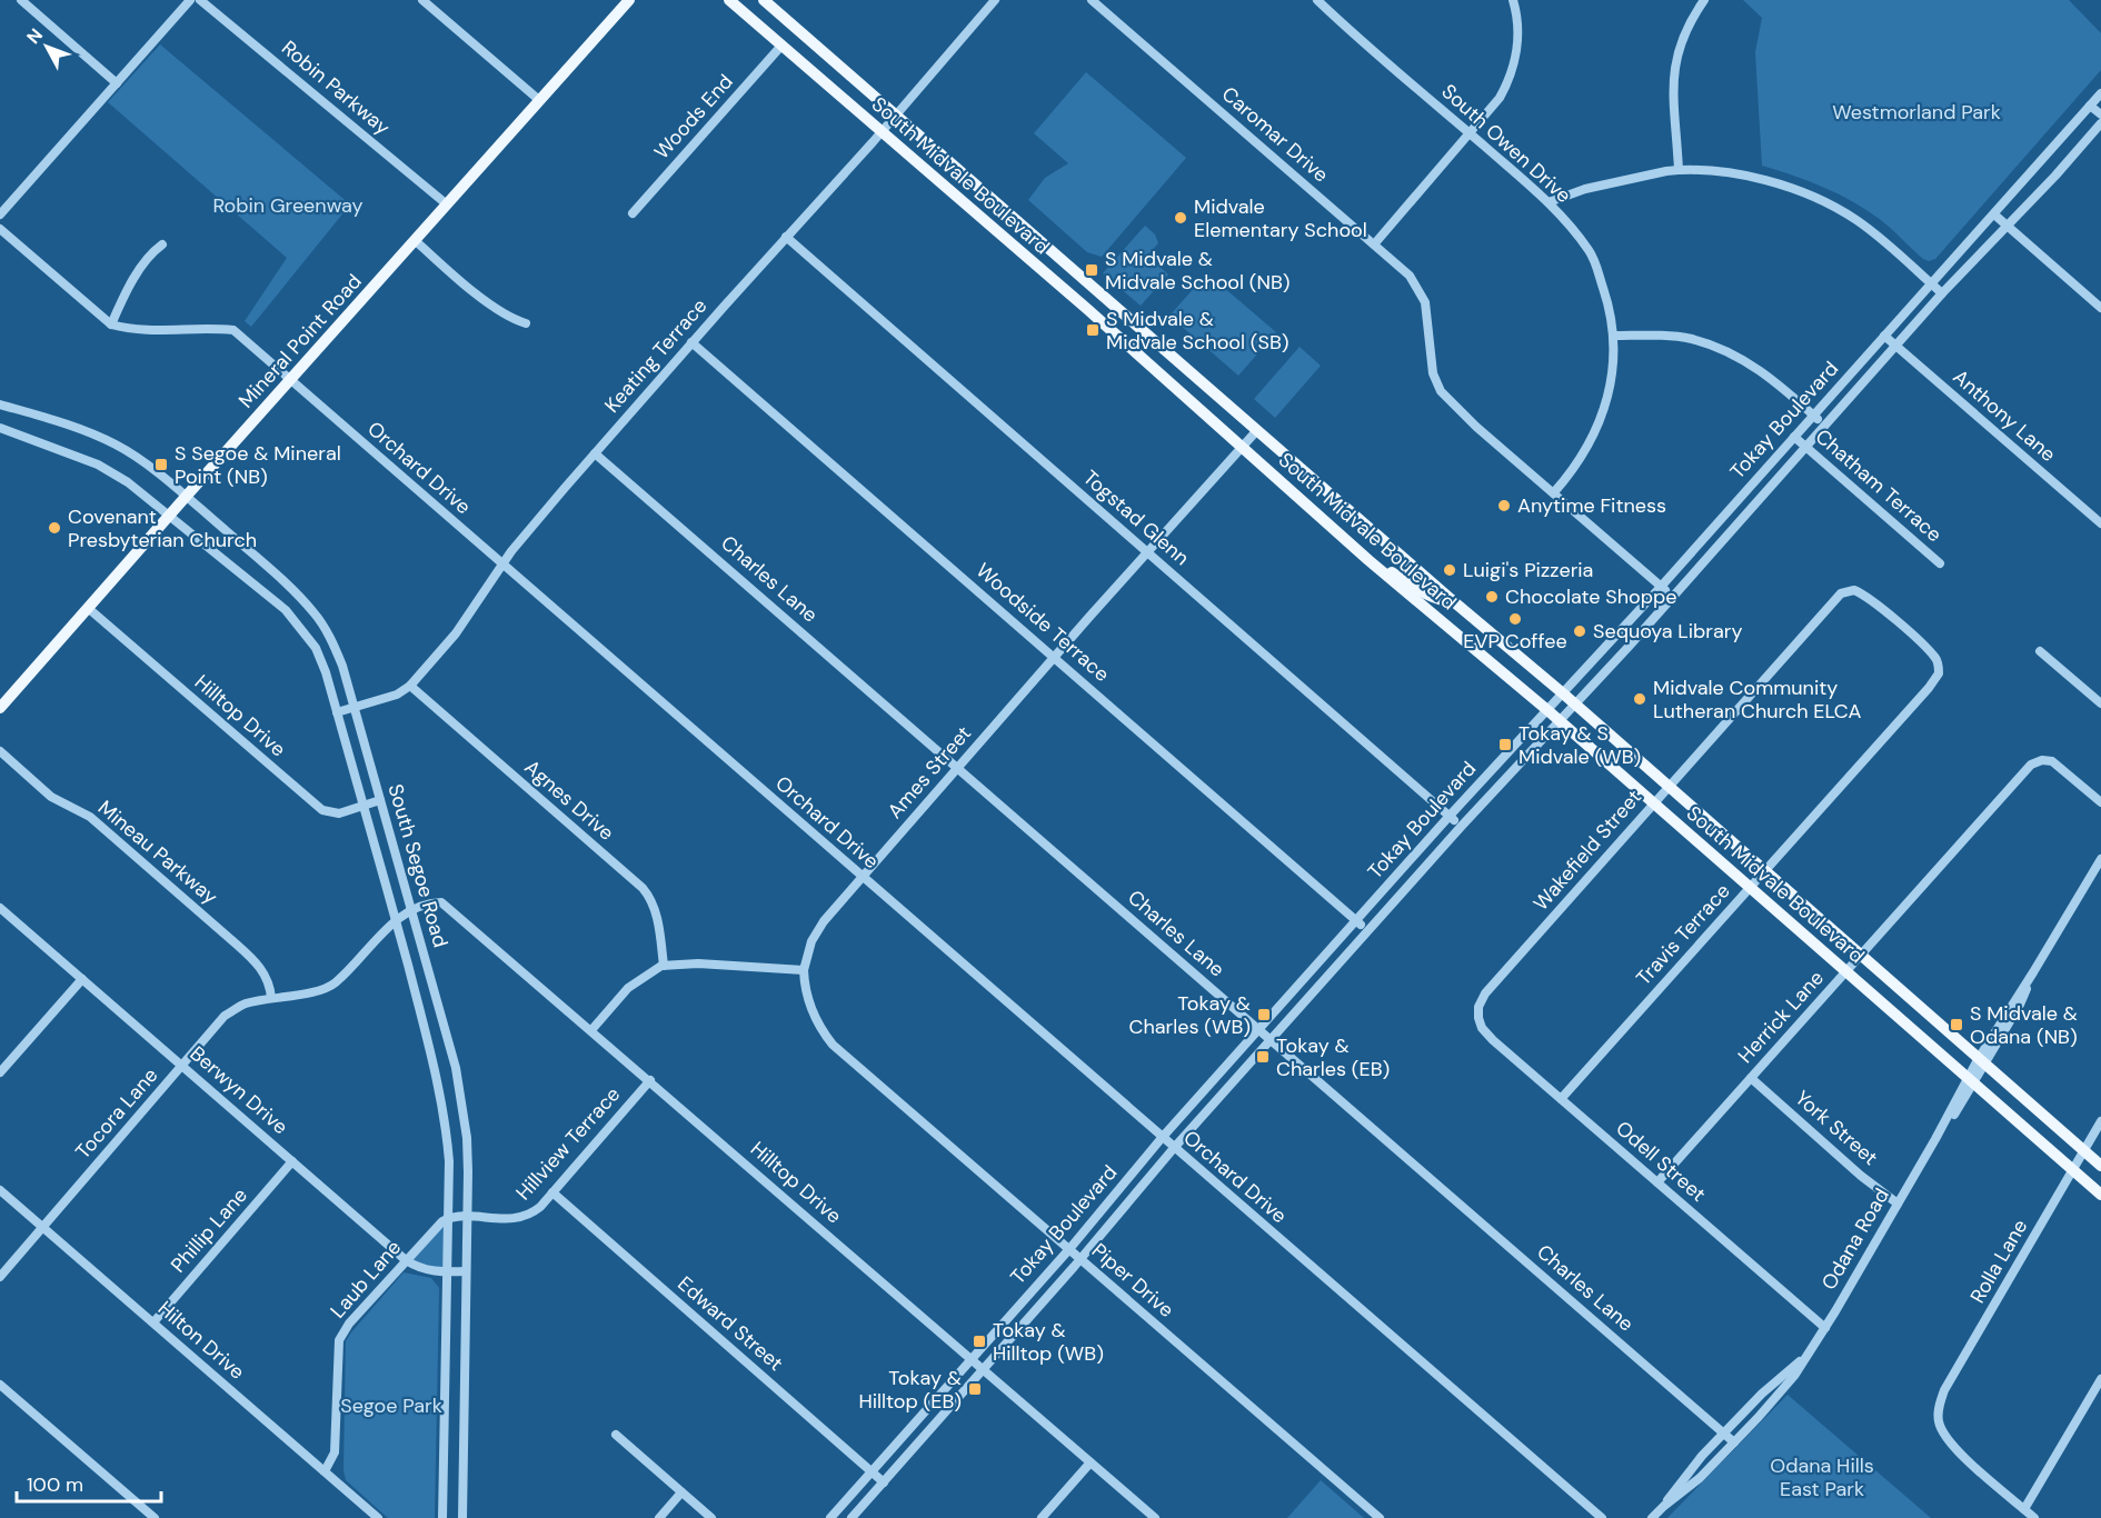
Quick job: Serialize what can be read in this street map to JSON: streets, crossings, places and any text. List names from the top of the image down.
{
  "streets": {
    "main road": ["South Midvale Boulevard", "Mineral Point Road"],
    "street": [
      "Robin Parkway",
      "Woods End",
      "Caromar Drive",
      "South Owen Drive",
      "Keating Terrace",
      "Anthony Lane",
      "Tokay Boulevard",
      "Orchard Drive",
      "Chatham Terrace",
      "Togstad Glenn",
      "Charles Lane",
      "Woodside Terrace",
      "Hilltop Drive",
      "Ames Street",
      "Agnes Drive",
      "Wakefield Street",
      "Mineau Parkway",
      "South Segoe Road",
      "Travis Terrace",
      "Herrick Lane",
      "Berwyn Drive",
      "Tocora Lane",
      "York Street",
      "Hillview Terrace",
      "Odell Street",
      "Phillip Lane",
      "Odana Road",
      "Rolla Lane",
      "Laub Lane",
      "Piper Drive",
      "Edward Street",
      "Hilton Drive"
    ]
  },
  "crossings": [
    ["Robin Parkway", "Mineral Point Road"],
    ["Woods End", "South Midvale Boulevard"],
    ["Caromar Drive", "South Owen Drive"],
    ["Caromar Drive", "Tokay Boulevard"],
    ["South Owen Drive", "Chatham Terrace"],
    ["South Midvale Boulevard", "Keating Terrace"],
    ["South Midvale Boulevard", "Tokay Boulevard"],
    ["South Midvale Boulevard", "Ames Street"],
    ["South Midvale Boulevard", "Wakefield Street"],
    ["South Midvale Boulevard", "Travis Terrace"],
    ["South Midvale Boulevard", "Herrick Lane"],
    ["South Midvale Boulevard", "Odana Road"],
    ["South Midvale Boulevard", "Rolla Lane"],
    ["Mineral Point Road", "Orchard Drive"],
    ["Mineral Point Road", "Hilltop Drive"],
    ["Mineral Point Road", "South Segoe Road"],
    ["Keating Terrace", "Orchard Drive"],
    ["Keating Terrace", "Togstad Glenn"],
    ["Keating Terrace", "Charles Lane"],
    ["Keating Terrace", "Woodside Terrace"],
    ["Keating Terrace", "Agnes Drive"],
    ["Keating Terrace", "South Segoe Road"],
    ["Anthony Lane", "Tokay Boulevard"],
    ["Tokay Boulevard", "Orchard Drive"],
    ["Tokay Boulevard", "Chatham Terrace"],
    ["Tokay Boulevard", "Togstad Glenn"],
    ["Tokay Boulevard", "Charles Lane"],
    ["Tokay Boulevard", "Woodside Terrace"],
    ["Tokay Boulevard", "Hilltop Drive"],
    ["Tokay Boulevard", "Piper Drive"],
    ["Tokay Boulevard", "Edward Street"],
    ["Orchard Drive", "Ames Street"],
    ["Togstad Glenn", "Ames Street"],
    ["Charles Lane", "Ames Street"],
    ["Charles Lane", "Odana Road"],
    ["Woodside Terrace", "Ames Street"],
    ["Hilltop Drive", "South Segoe Road"],
    ["Hilltop Drive", "Tocora Lane"],
    ["Hilltop Drive", "Hillview Terrace"],
    ["Ames Street", "Piper Drive"],
    ["Wakefield Street", "Travis Terrace"],
    ["Wakefield Street", "Odell Street"],
    ["Mineau Parkway", "Tocora Lane"],
    ["South Segoe Road", "Berwyn Drive"],
    ["South Segoe Road", "Tocora Lane"],
    ["South Segoe Road", "Hillview Terrace"],
    ["South Segoe Road", "Laub Lane"],
    ["Travis Terrace", "Odell Street"],
    ["Herrick Lane", "York Street"],
    ["Herrick Lane", "Odell Street"],
    ["Berwyn Drive", "Tocora Lane"],
    ["Berwyn Drive", "Phillip Lane"],
    ["Berwyn Drive", "Laub Lane"],
    ["Tocora Lane", "Hilton Drive"],
    ["York Street", "Odana Road"],
    ["Hillview Terrace", "Edward Street"],
    ["Odell Street", "Odana Road"],
    ["Phillip Lane", "Hilton Drive"],
    ["Laub Lane", "Hilton Drive"]
  ],
  "parks": [
    "Westmorland Park",
    "Robin Greenway",
    "Segoe Park",
    "Odana Hills East Park"
  ],
  "places": {
    "other": [
      "Midvale Elementary School",
      "Anytime Fitness",
      "Covenant Presbyterian Church",
      "Luigi's Pizzeria",
      "Chocolate Shoppe",
      "EVP Coffee",
      "Sequoya Library",
      "Midvale Community Lutheran Church ELCA"
    ],
    "transit": [
      "S Midvale & Midvale School (NB)",
      "S Midvale & Midvale School (SB)",
      "S Segoe & Mineral Point (NB)",
      "Tokay & S Midvale (WB)",
      "Tokay & Charles (WB)",
      "S Midvale & Odana (NB)",
      "Tokay & Charles (EB)",
      "Tokay & Hilltop (WB)",
      "Tokay & Hilltop (EB)"
    ]
  },
  "scale_bar": "100 m",
  "north": "top left"
}
